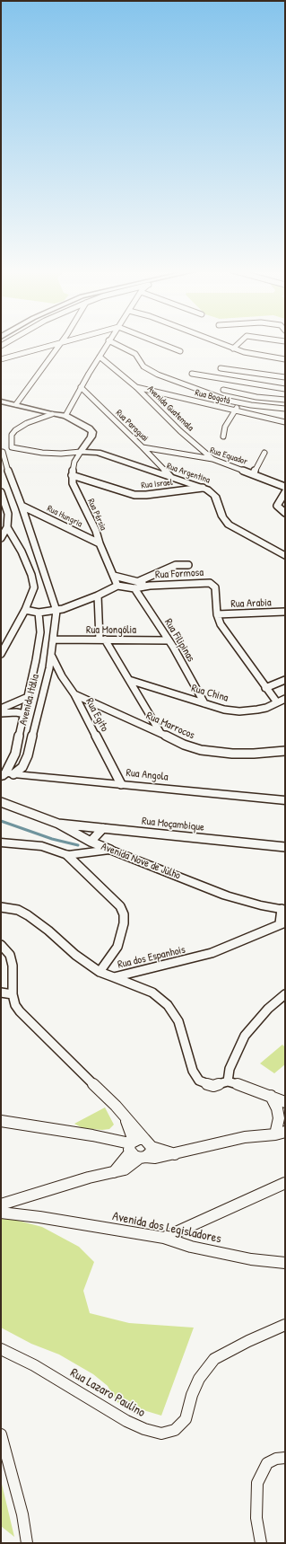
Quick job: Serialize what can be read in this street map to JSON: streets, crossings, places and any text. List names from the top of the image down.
{
  "streets": {
    "main road": ["Rua Argentina", "Rua Angola", "Avenida Nove de Julho"],
    "street": [
      "Rua Bogotá",
      "Avenida Guatemala",
      "Rua Paraguai",
      "Rua Equador",
      "Rua Israel",
      "Rua Pérsia",
      "Rua Hungria",
      "Rua Formosa",
      "Rua Arabia",
      "Rua Mongólia",
      "Rua Filipinas",
      "Rua China",
      "Avenida Itália",
      "Rua Egito",
      "Rua Marrocos",
      "Rua Moçambique",
      "Rua dos Espanhois",
      "Avenida dos Legisladores",
      "Rua Lazaro Paulino"
    ]
  },
  "crossings": [
    ["Rua Bogotá", "Avenida Guatemala"],
    ["Avenida Guatemala", "Rua Equador"],
    ["Rua Paraguai", "Rua Equador"],
    ["Rua Paraguai", "Rua Argentina"],
    ["Rua Argentina", "Rua Israel"],
    ["Rua Israel", "Rua Pérsia"],
    ["Rua Pérsia", "Rua Hungria"],
    ["Rua Pérsia", "Rua Formosa"],
    ["Rua Hungria", "Avenida Itália"],
    ["Rua Formosa", "Rua Arabia"],
    ["Rua Formosa", "Rua Filipinas"],
    ["Rua Formosa", "Rua China"],
    ["Rua Mongólia", "Rua Filipinas"],
    ["Rua Mongólia", "Avenida Itália"],
    ["Rua Filipinas", "Rua China"],
    ["Avenida Itália", "Rua Egito"],
    ["Avenida Itália", "Rua Angola"],
    ["Rua Egito", "Rua Marrocos"],
    ["Rua Egito", "Rua Angola"],
    ["Rua Moçambique", "Avenida Nove de Julho"]
  ]
}
